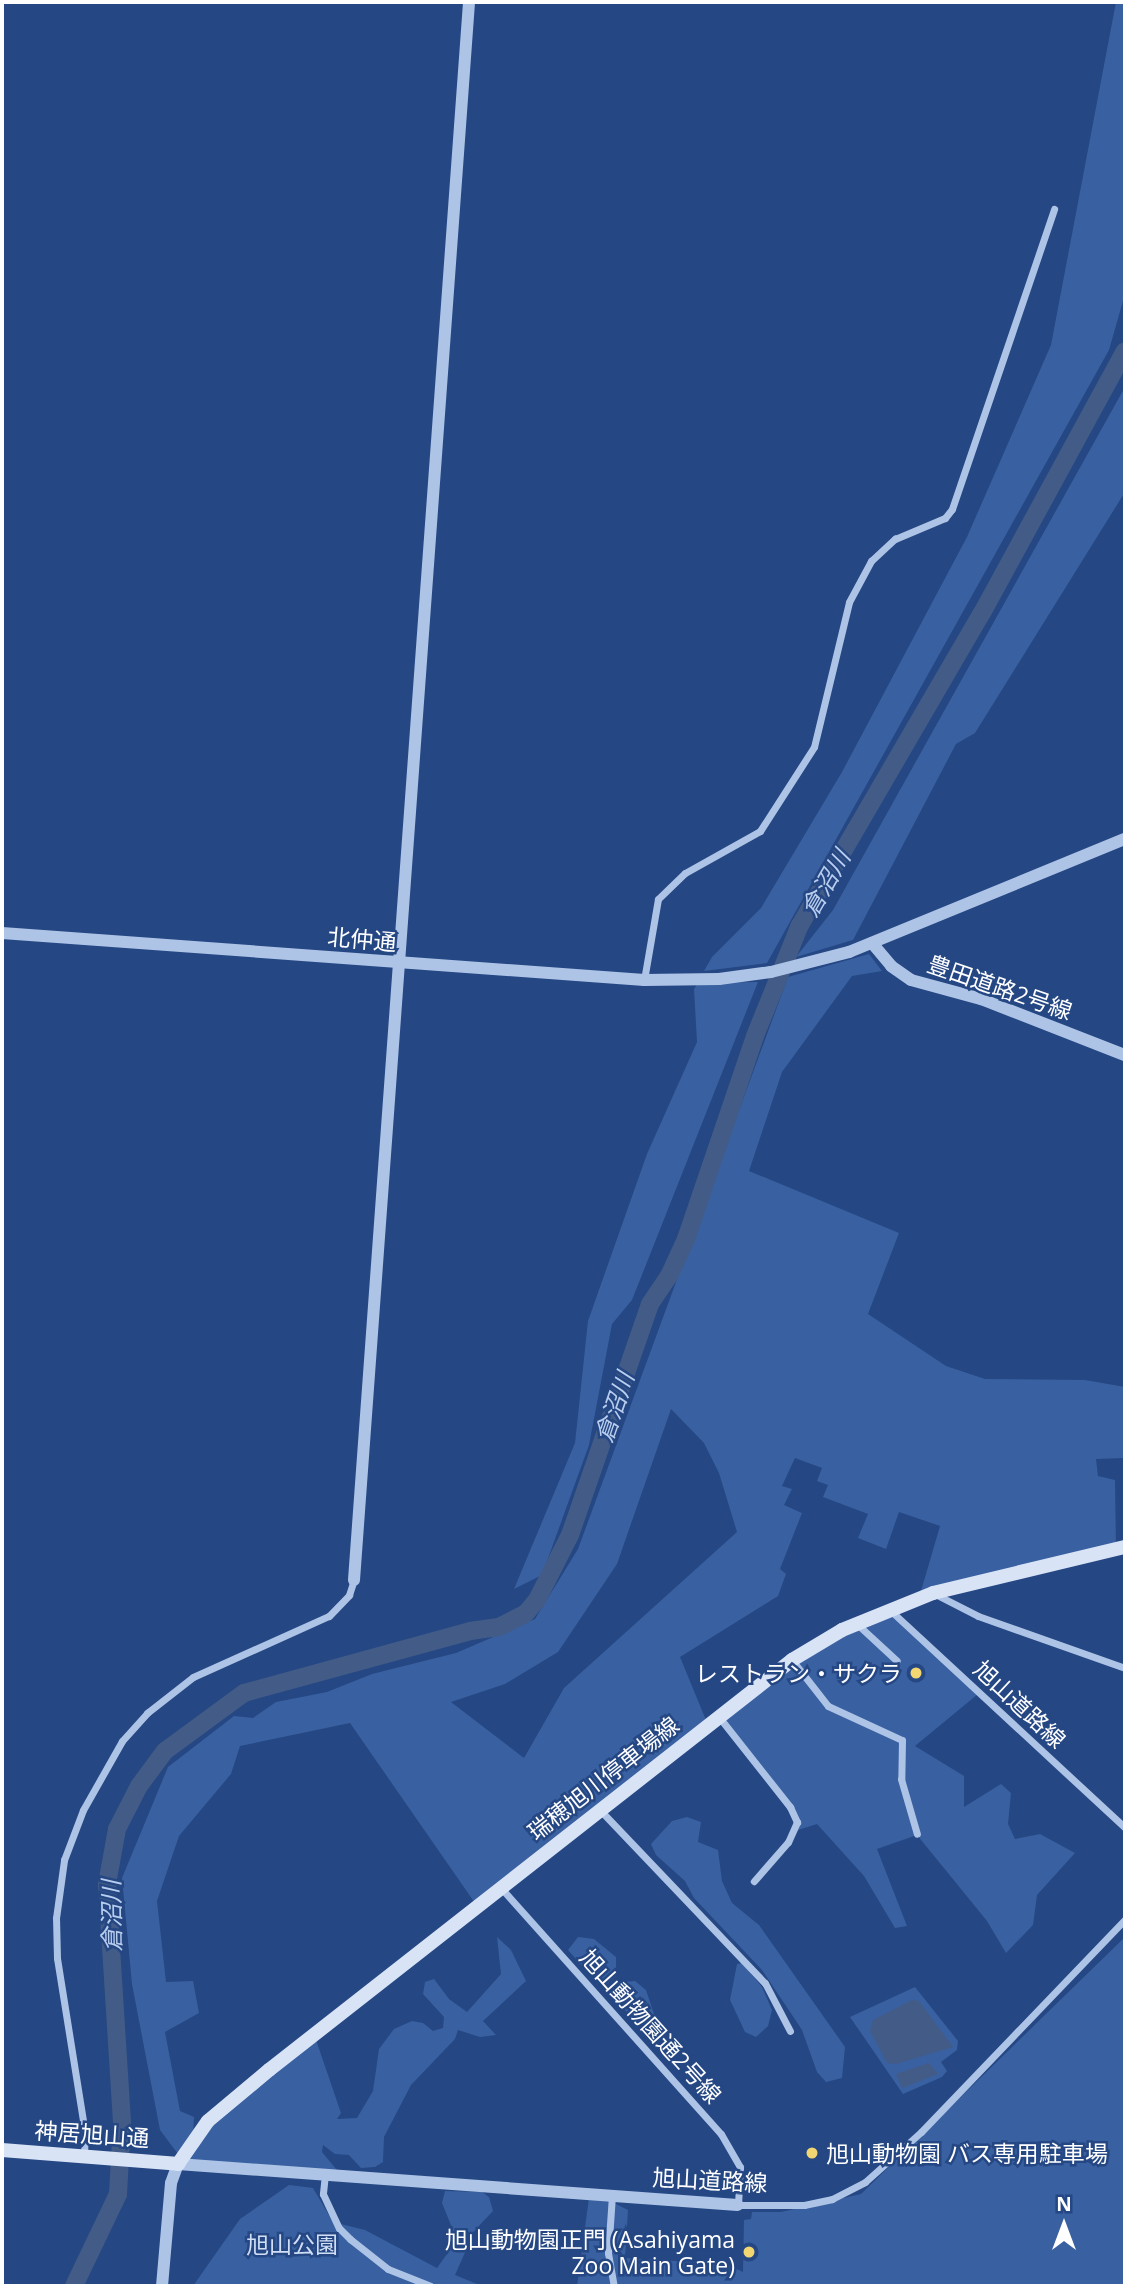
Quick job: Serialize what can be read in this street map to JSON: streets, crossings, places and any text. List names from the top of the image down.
{
  "streets": {
    "main road": ["瑞穂旭川停車場線", "神居旭山通"],
    "street": [
      "北仲通",
      "豊田道路2号線",
      "旭山道路線",
      "旭山動物園通2号線"
    ]
  },
  "crossings": [
    ["北仲通", "豊田道路2号線"],
    ["旭山道路線", "瑞穂旭川停車場線"],
    ["旭山道路線", "旭山動物園通2号線"],
    ["旭山道路線", "神居旭山通"],
    ["瑞穂旭川停車場線", "旭山動物園通2号線"],
    ["瑞穂旭川停車場線", "神居旭山通"]
  ],
  "water": ["倉沼川"],
  "parks": ["旭山公園"],
  "places": ["レストラン・サクラ", "旭山動物園 バス専用駐車場", "旭山動物園正門 (Asahiyama Zoo Main Gate)"],
  "north": "top"
}
